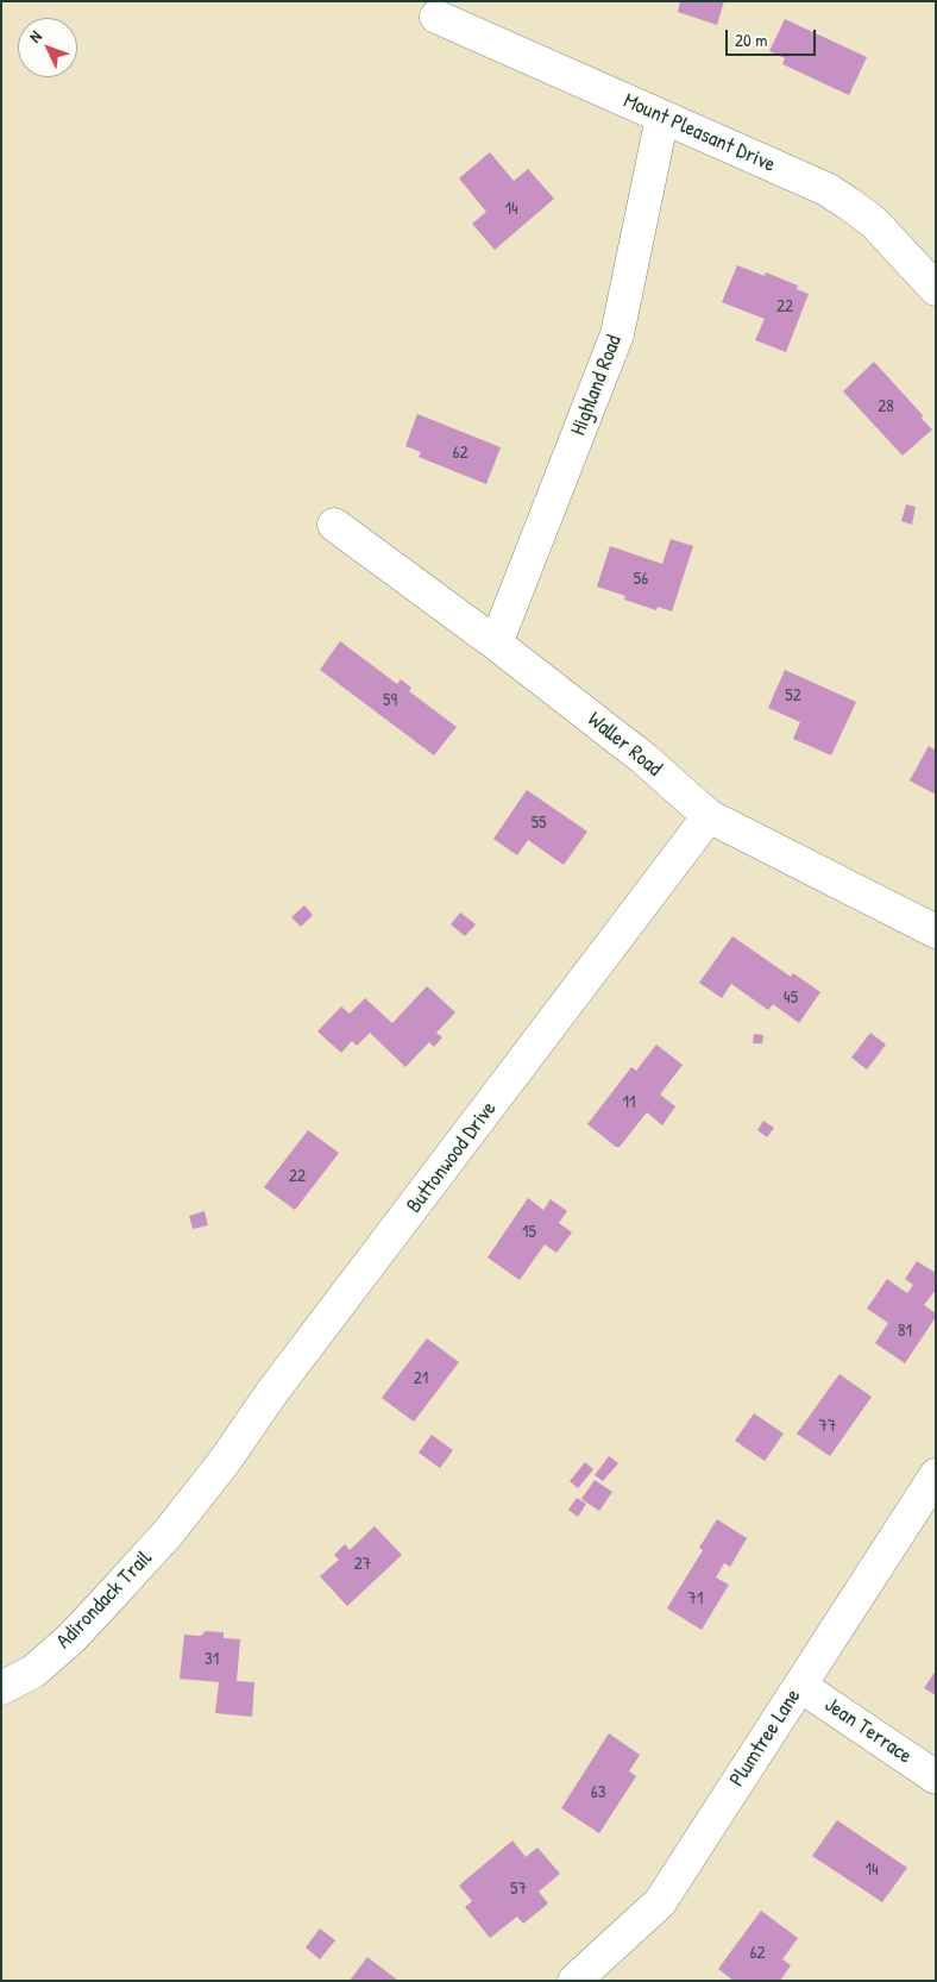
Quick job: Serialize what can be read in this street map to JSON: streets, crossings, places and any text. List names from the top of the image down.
{
  "streets": {
    "street": [
      "Mount Pleasant Drive",
      "Highland Road",
      "Waller Road",
      "Buttonwood Drive",
      "Adirondack Trail",
      "Jean Terrace",
      "Plumtree Lane"
    ]
  },
  "crossings": [
    ["Mount Pleasant Drive", "Highland Road"],
    ["Highland Road", "Waller Road"],
    ["Waller Road", "Buttonwood Drive"],
    ["Buttonwood Drive", "Adirondack Trail"],
    ["Jean Terrace", "Plumtree Lane"]
  ],
  "house_numbers": [
    "14",
    "22",
    "28",
    "62",
    "56",
    "52",
    "59",
    "55",
    "45",
    "11",
    "22",
    "15",
    "81",
    "21",
    "77",
    "27",
    "71",
    "31",
    "63",
    "14",
    "57",
    "62"
  ],
  "scale_bar": "20 m",
  "north": "top left"
}
